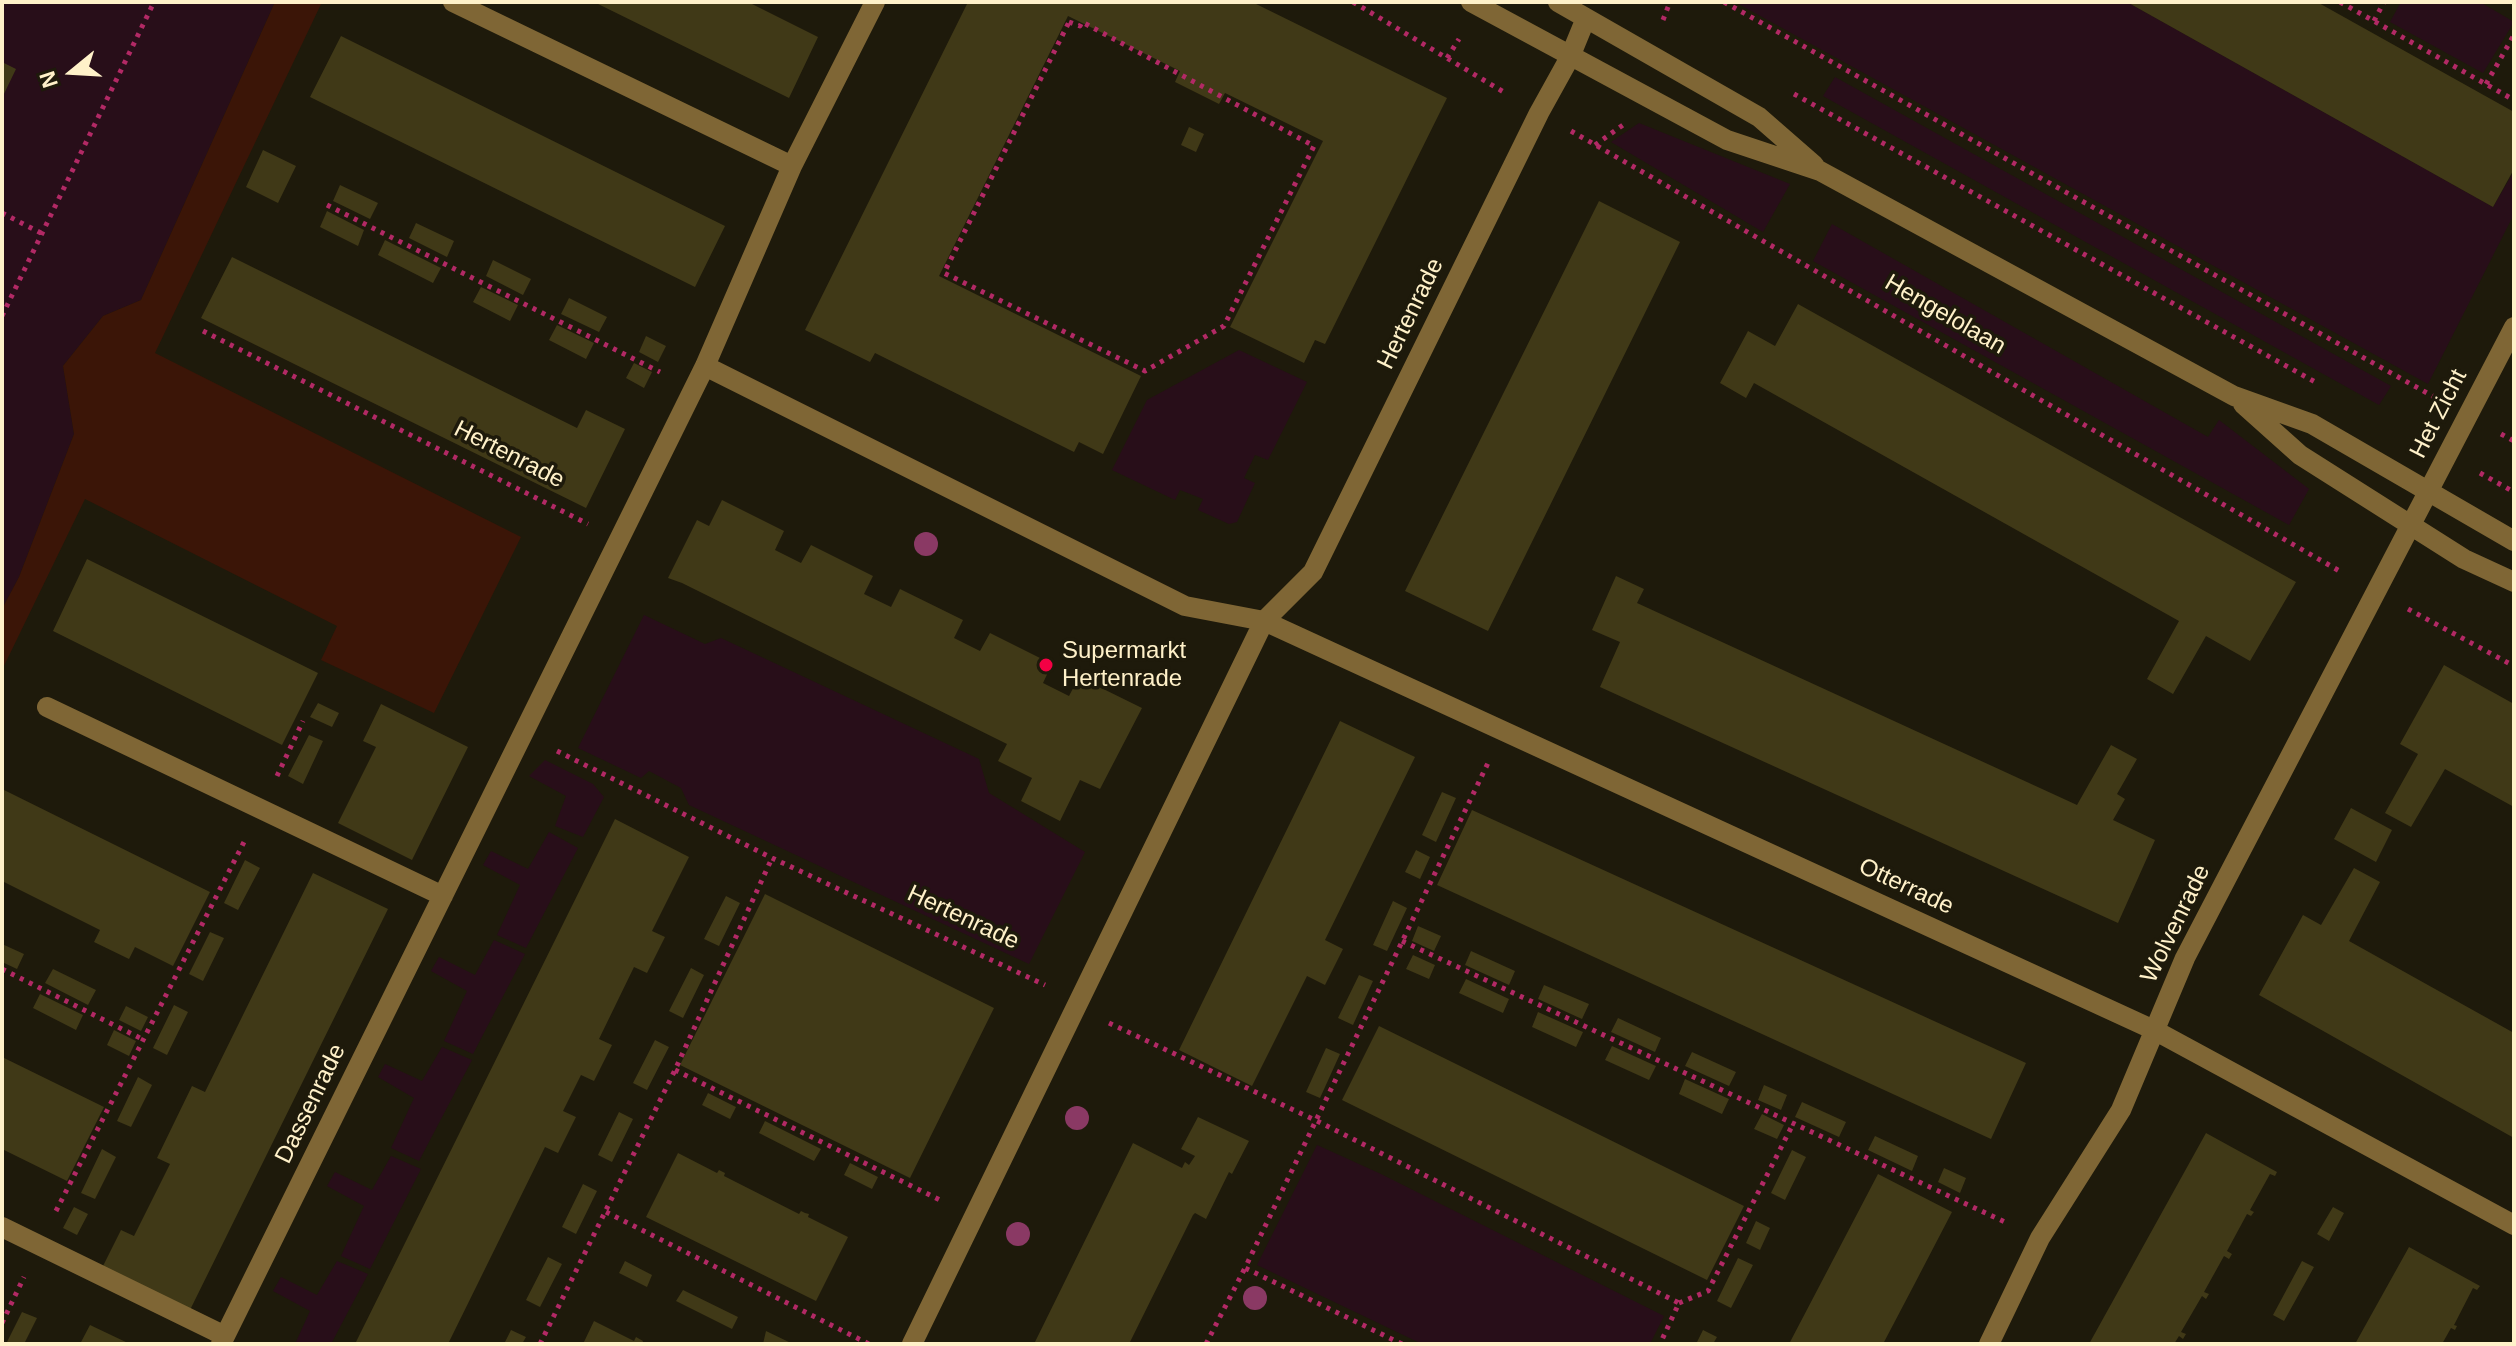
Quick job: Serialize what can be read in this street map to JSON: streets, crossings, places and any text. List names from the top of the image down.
{
  "streets": {
    "street": [
      "Hertenrade",
      "Het Zicht",
      "Otterrade",
      "Wolvenrade",
      "Dassenrade"
    ],
    "path": ["Hengelolaan"]
  },
  "crossings": [
    ["Hertenrade", "Hengelolaan"],
    ["Hertenrade", "Otterrade"],
    ["Hertenrade", "Dassenrade"],
    ["Hengelolaan", "Wolvenrade"],
    ["Het Zicht", "Wolvenrade"],
    ["Otterrade", "Wolvenrade"]
  ],
  "places": ["Supermarkt Hertenrade"],
  "north": "left"
}
